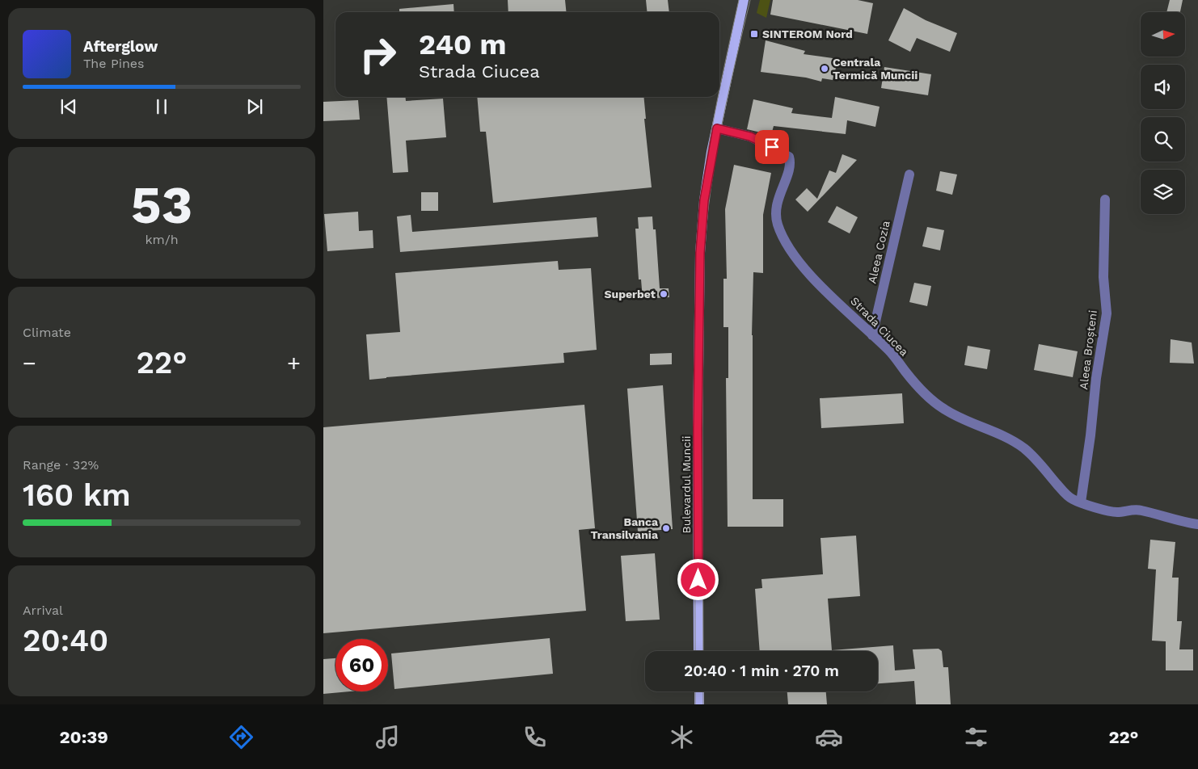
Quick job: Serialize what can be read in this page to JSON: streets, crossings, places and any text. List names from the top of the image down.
{
  "streets": {
    "main road": ["Bulevardul Muncii"],
    "street": ["Aleea Cozia", "Strada Ciucea", "Aleea Broșteni"]
  },
  "crossings": [
    ["Aleea Cozia", "Strada Ciucea"],
    ["Strada Ciucea", "Aleea Broșteni"],
    ["Strada Ciucea", "Bulevardul Muncii"]
  ],
  "places": {
    "transit": ["SINTEROM Nord"],
    "other": ["Centrala Termică Muncii", "Superbet", "Banca Transilvania"]
  },
  "north": "right",
  "page": {
    "turn": ["240 m", "Strada Ciucea"],
    "song": ["Afterglow", "The Pines"],
    "tile": [
      ["53", "km/h"],
      "Climate",
      ["Range · 32%", "160 km"],
      ["Arrival", "20:40"]
    ],
    "heat": ["−", "22°", "+"],
    "limit": "60",
    "trip": "20:40 · 1 min · 270 m",
    "tabs": ["20:39", "22°"]
  }
}
